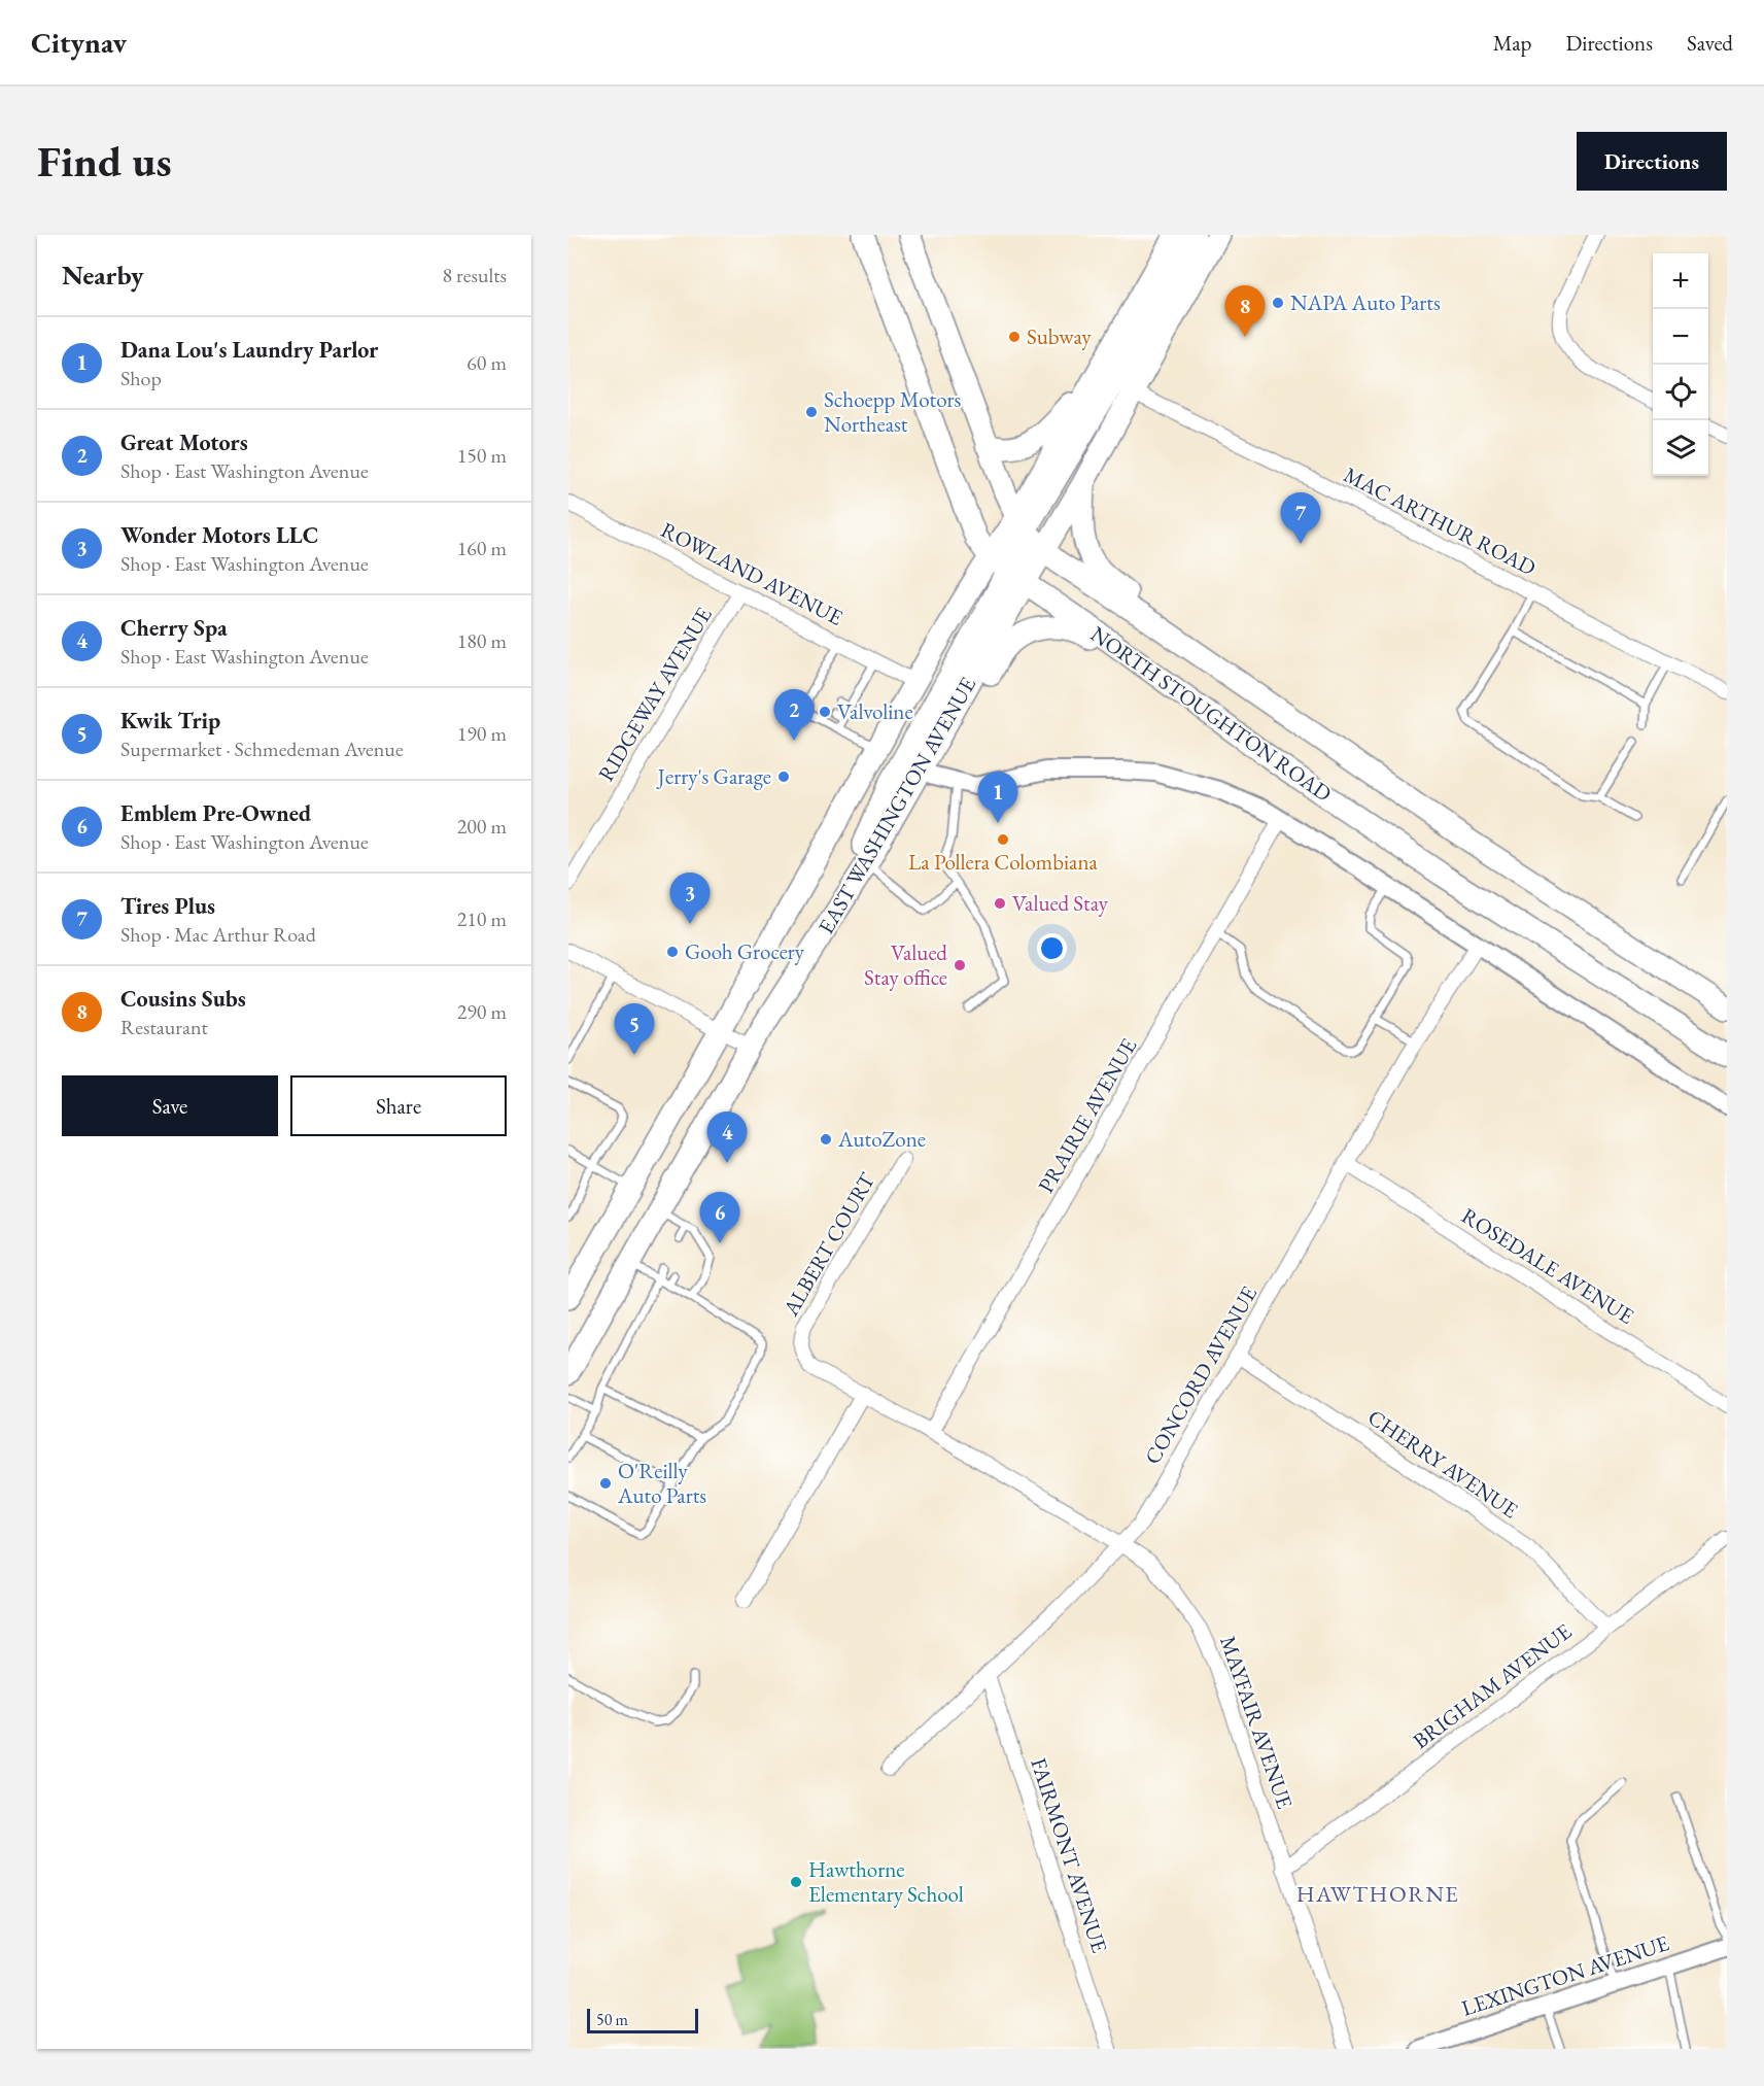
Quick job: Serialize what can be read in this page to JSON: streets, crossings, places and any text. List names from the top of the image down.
{
  "streets": {
    "main road": ["NORTH STOUGHTON ROAD", "EAST WASHINGTON AVENUE"],
    "street": [
      "MAC ARTHUR ROAD",
      "ROWLAND AVENUE",
      "RIDGEWAY AVENUE",
      "PRAIRIE AVENUE",
      "ALBERT COURT",
      "ROSEDALE AVENUE",
      "CONCORD AVENUE",
      "CHERRY AVENUE",
      "BRIGHAM AVENUE",
      "MAYFAIR AVENUE",
      "FAIRMONT AVENUE",
      "LEXINGTON AVENUE"
    ]
  },
  "crossings": [
    ["MAC ARTHUR ROAD", "EAST WASHINGTON AVENUE"],
    ["ROWLAND AVENUE", "RIDGEWAY AVENUE"],
    ["ROWLAND AVENUE", "EAST WASHINGTON AVENUE"],
    ["NORTH STOUGHTON ROAD", "EAST WASHINGTON AVENUE"],
    ["PRAIRIE AVENUE", "MAYFAIR AVENUE"],
    ["ALBERT COURT", "MAYFAIR AVENUE"],
    ["ROSEDALE AVENUE", "CONCORD AVENUE"],
    ["CONCORD AVENUE", "CHERRY AVENUE"],
    ["CONCORD AVENUE", "MAYFAIR AVENUE"],
    ["CONCORD AVENUE", "FAIRMONT AVENUE"],
    ["CHERRY AVENUE", "BRIGHAM AVENUE"],
    ["BRIGHAM AVENUE", "MAYFAIR AVENUE"]
  ],
  "districts": ["HAWTHORNE"],
  "places": [
    "NAPA Auto Parts",
    "Subway",
    "Schoepp Motors Northeast",
    "Valvoline",
    "Jerry's Garage",
    "La Pollera Colombiana",
    "Valued Stay",
    "Gooh Grocery",
    "Valued Stay office",
    "AutoZone",
    "O'Reilly Auto Parts",
    "Hawthorne Elementary School"
  ],
  "scale_bar": "50 m",
  "page": {
    "header": "Citynav",
    "nav": ["Map", "Directions", "Saved"],
    "buttons": [
      "Directions",
      ["Save", "Share"]
    ],
    "title": "Find us",
    "heading": ["Nearby", "8 results"],
    "map_buttons": ["+", "−"],
    "pins": [
      "8",
      "7",
      "2",
      "1",
      "3",
      "5",
      "4",
      "6"
    ],
    "list": [
      {
        "mark": "1",
        "name": "Dana Lou's Laundry Parlor",
        "note": "Shop",
        "value": "60 m"
      },
      {
        "mark": "2",
        "name": "Great Motors",
        "note": "Shop · East Washington Avenue",
        "value": "150 m"
      },
      {
        "mark": "3",
        "name": "Wonder Motors LLC",
        "note": "Shop · East Washington Avenue",
        "value": "160 m"
      },
      {
        "mark": "4",
        "name": "Cherry Spa",
        "note": "Shop · East Washington Avenue",
        "value": "180 m"
      },
      {
        "mark": "5",
        "name": "Kwik Trip",
        "note": "Supermarket · Schmedeman Avenue",
        "value": "190 m"
      },
      {
        "mark": "6",
        "name": "Emblem Pre-Owned",
        "note": "Shop · East Washington Avenue",
        "value": "200 m"
      },
      {
        "mark": "7",
        "name": "Tires Plus",
        "note": "Shop · Mac Arthur Road",
        "value": "210 m"
      },
      {
        "mark": "8",
        "name": "Cousins Subs",
        "note": "Restaurant",
        "value": "290 m"
      }
    ],
    "scale": "50 m"
  }
}
